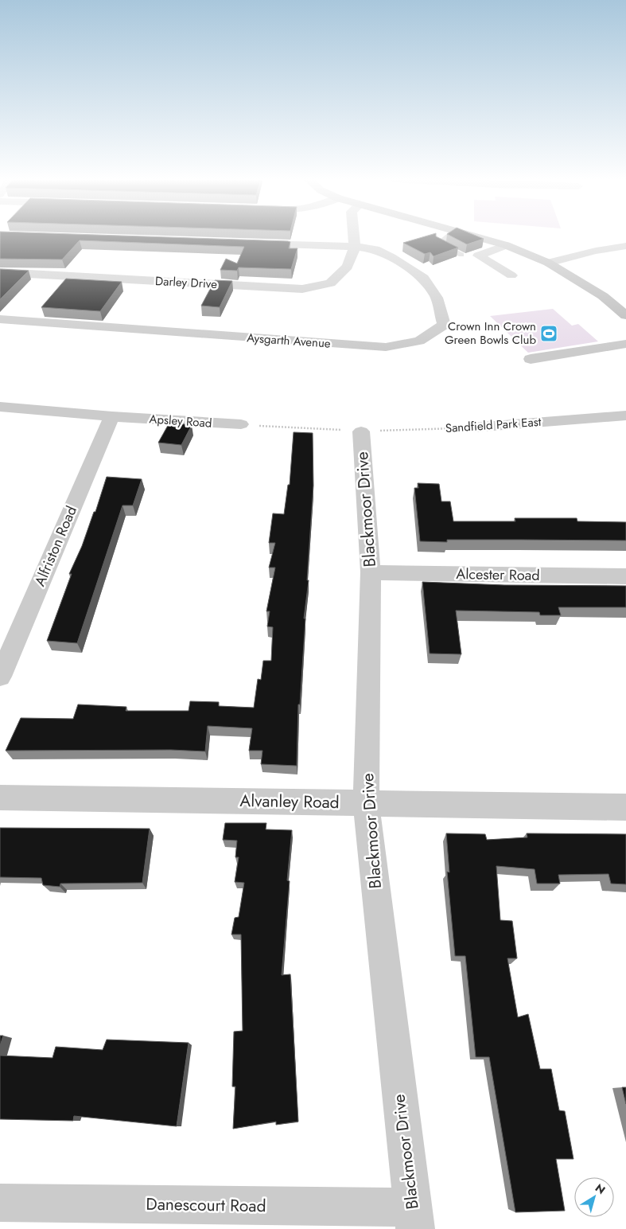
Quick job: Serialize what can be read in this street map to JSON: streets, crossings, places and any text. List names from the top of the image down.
{
  "streets": {
    "street": [
      "Darley Drive",
      "Aysgarth Avenue",
      "Apsley Road",
      "Sandfield Park East",
      "Blackmoor Drive",
      "Alfriston Road",
      "Alcester Road",
      "Alvanley Road",
      "Danescourt Road"
    ]
  },
  "crossings": [
    ["Darley Drive", "Aysgarth Avenue"],
    ["Apsley Road", "Alfriston Road"],
    ["Sandfield Park East", "Blackmoor Drive"],
    ["Blackmoor Drive", "Alcester Road"],
    ["Blackmoor Drive", "Alvanley Road"],
    ["Blackmoor Drive", "Danescourt Road"]
  ],
  "places": {
    "sports": ["Crown Inn Crown Green Bowls Club"]
  },
  "north": "top right"
}
